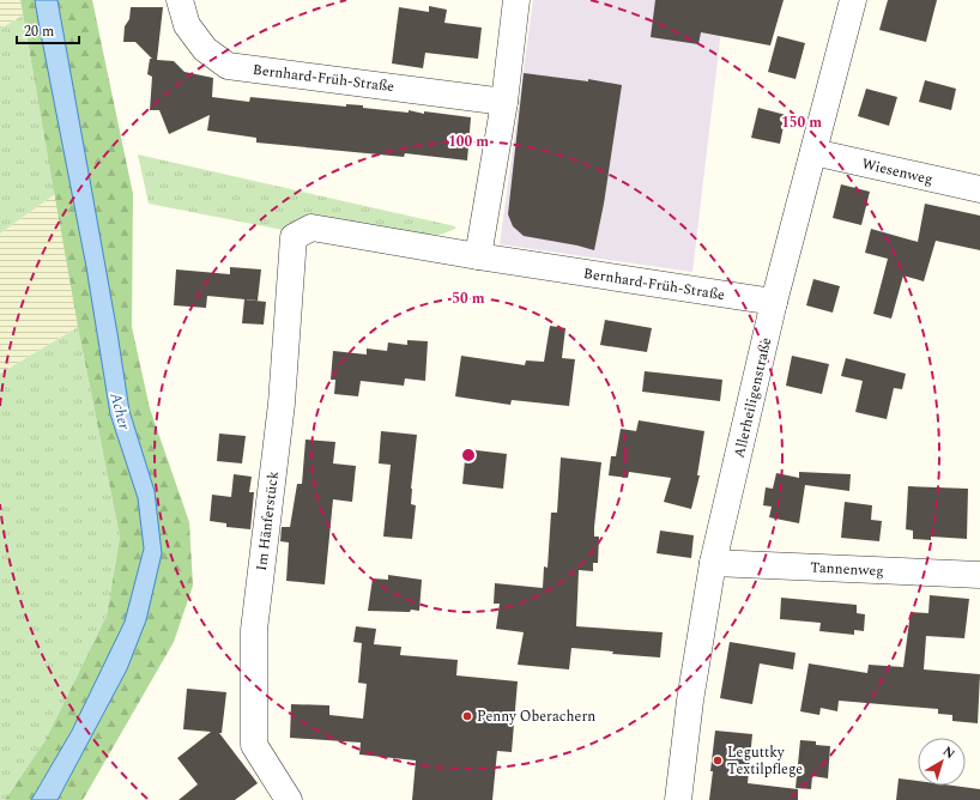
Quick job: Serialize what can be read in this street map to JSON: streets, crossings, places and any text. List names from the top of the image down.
{
  "streets": {
    "street": [
      "Bernhard-Früh-Straße",
      "Wiesenweg",
      "Allerheiligenstraße",
      "Im Hänferstück",
      "Tannenweg"
    ]
  },
  "crossings": [
    ["Bernhard-Früh-Straße", "Allerheiligenstraße"],
    ["Bernhard-Früh-Straße", "Im Hänferstück"],
    ["Wiesenweg", "Allerheiligenstraße"],
    ["Allerheiligenstraße", "Tannenweg"]
  ],
  "water": ["Acher"],
  "places": ["Penny Oberachern", "Leguttky Textilpflege"],
  "scale_bar": "20 m",
  "north": "top right",
  "rings": ["150 m", "100 m", "50 m"]
}
